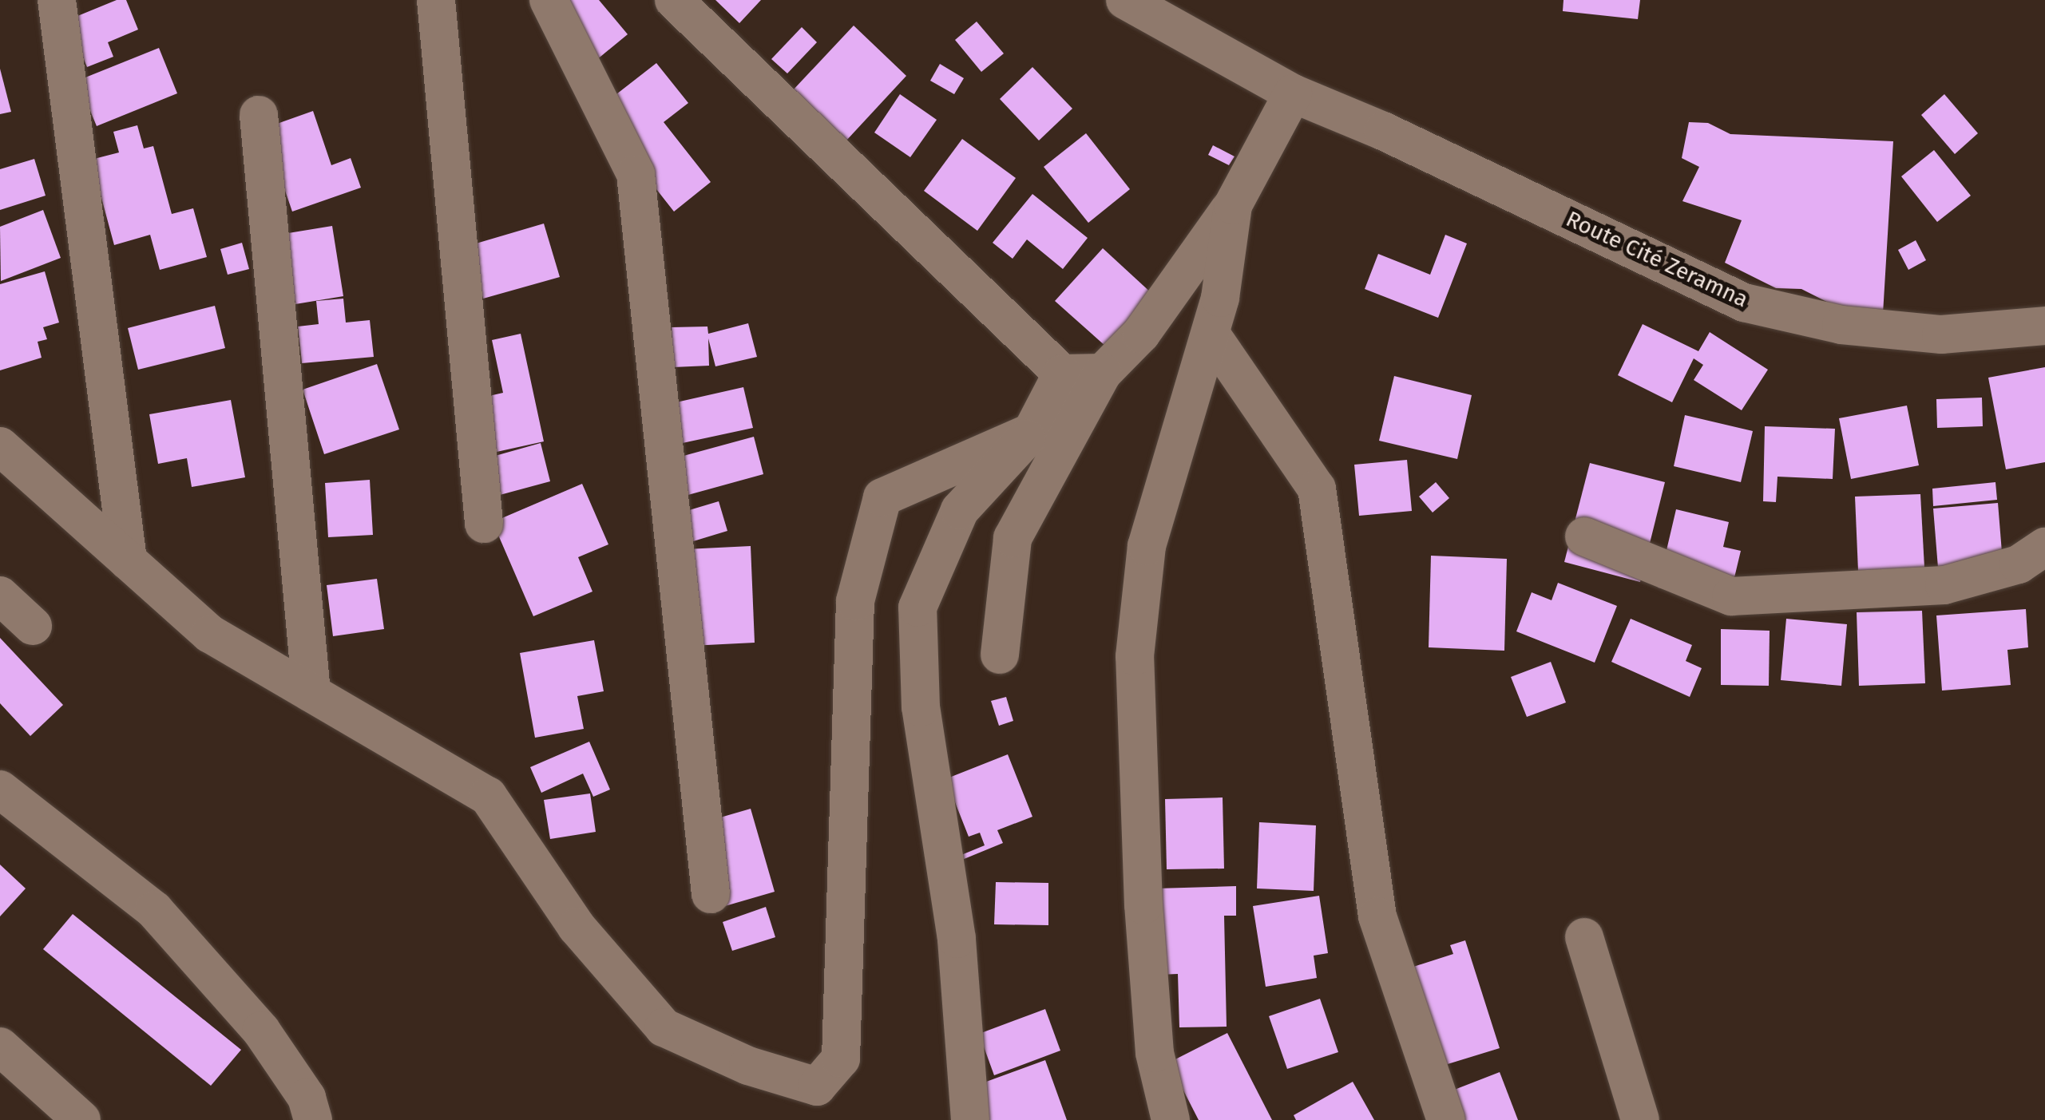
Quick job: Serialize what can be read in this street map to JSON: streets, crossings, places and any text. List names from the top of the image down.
{
  "streets": {
    "street": ["Route Cité Zeramna"]
  }
}
